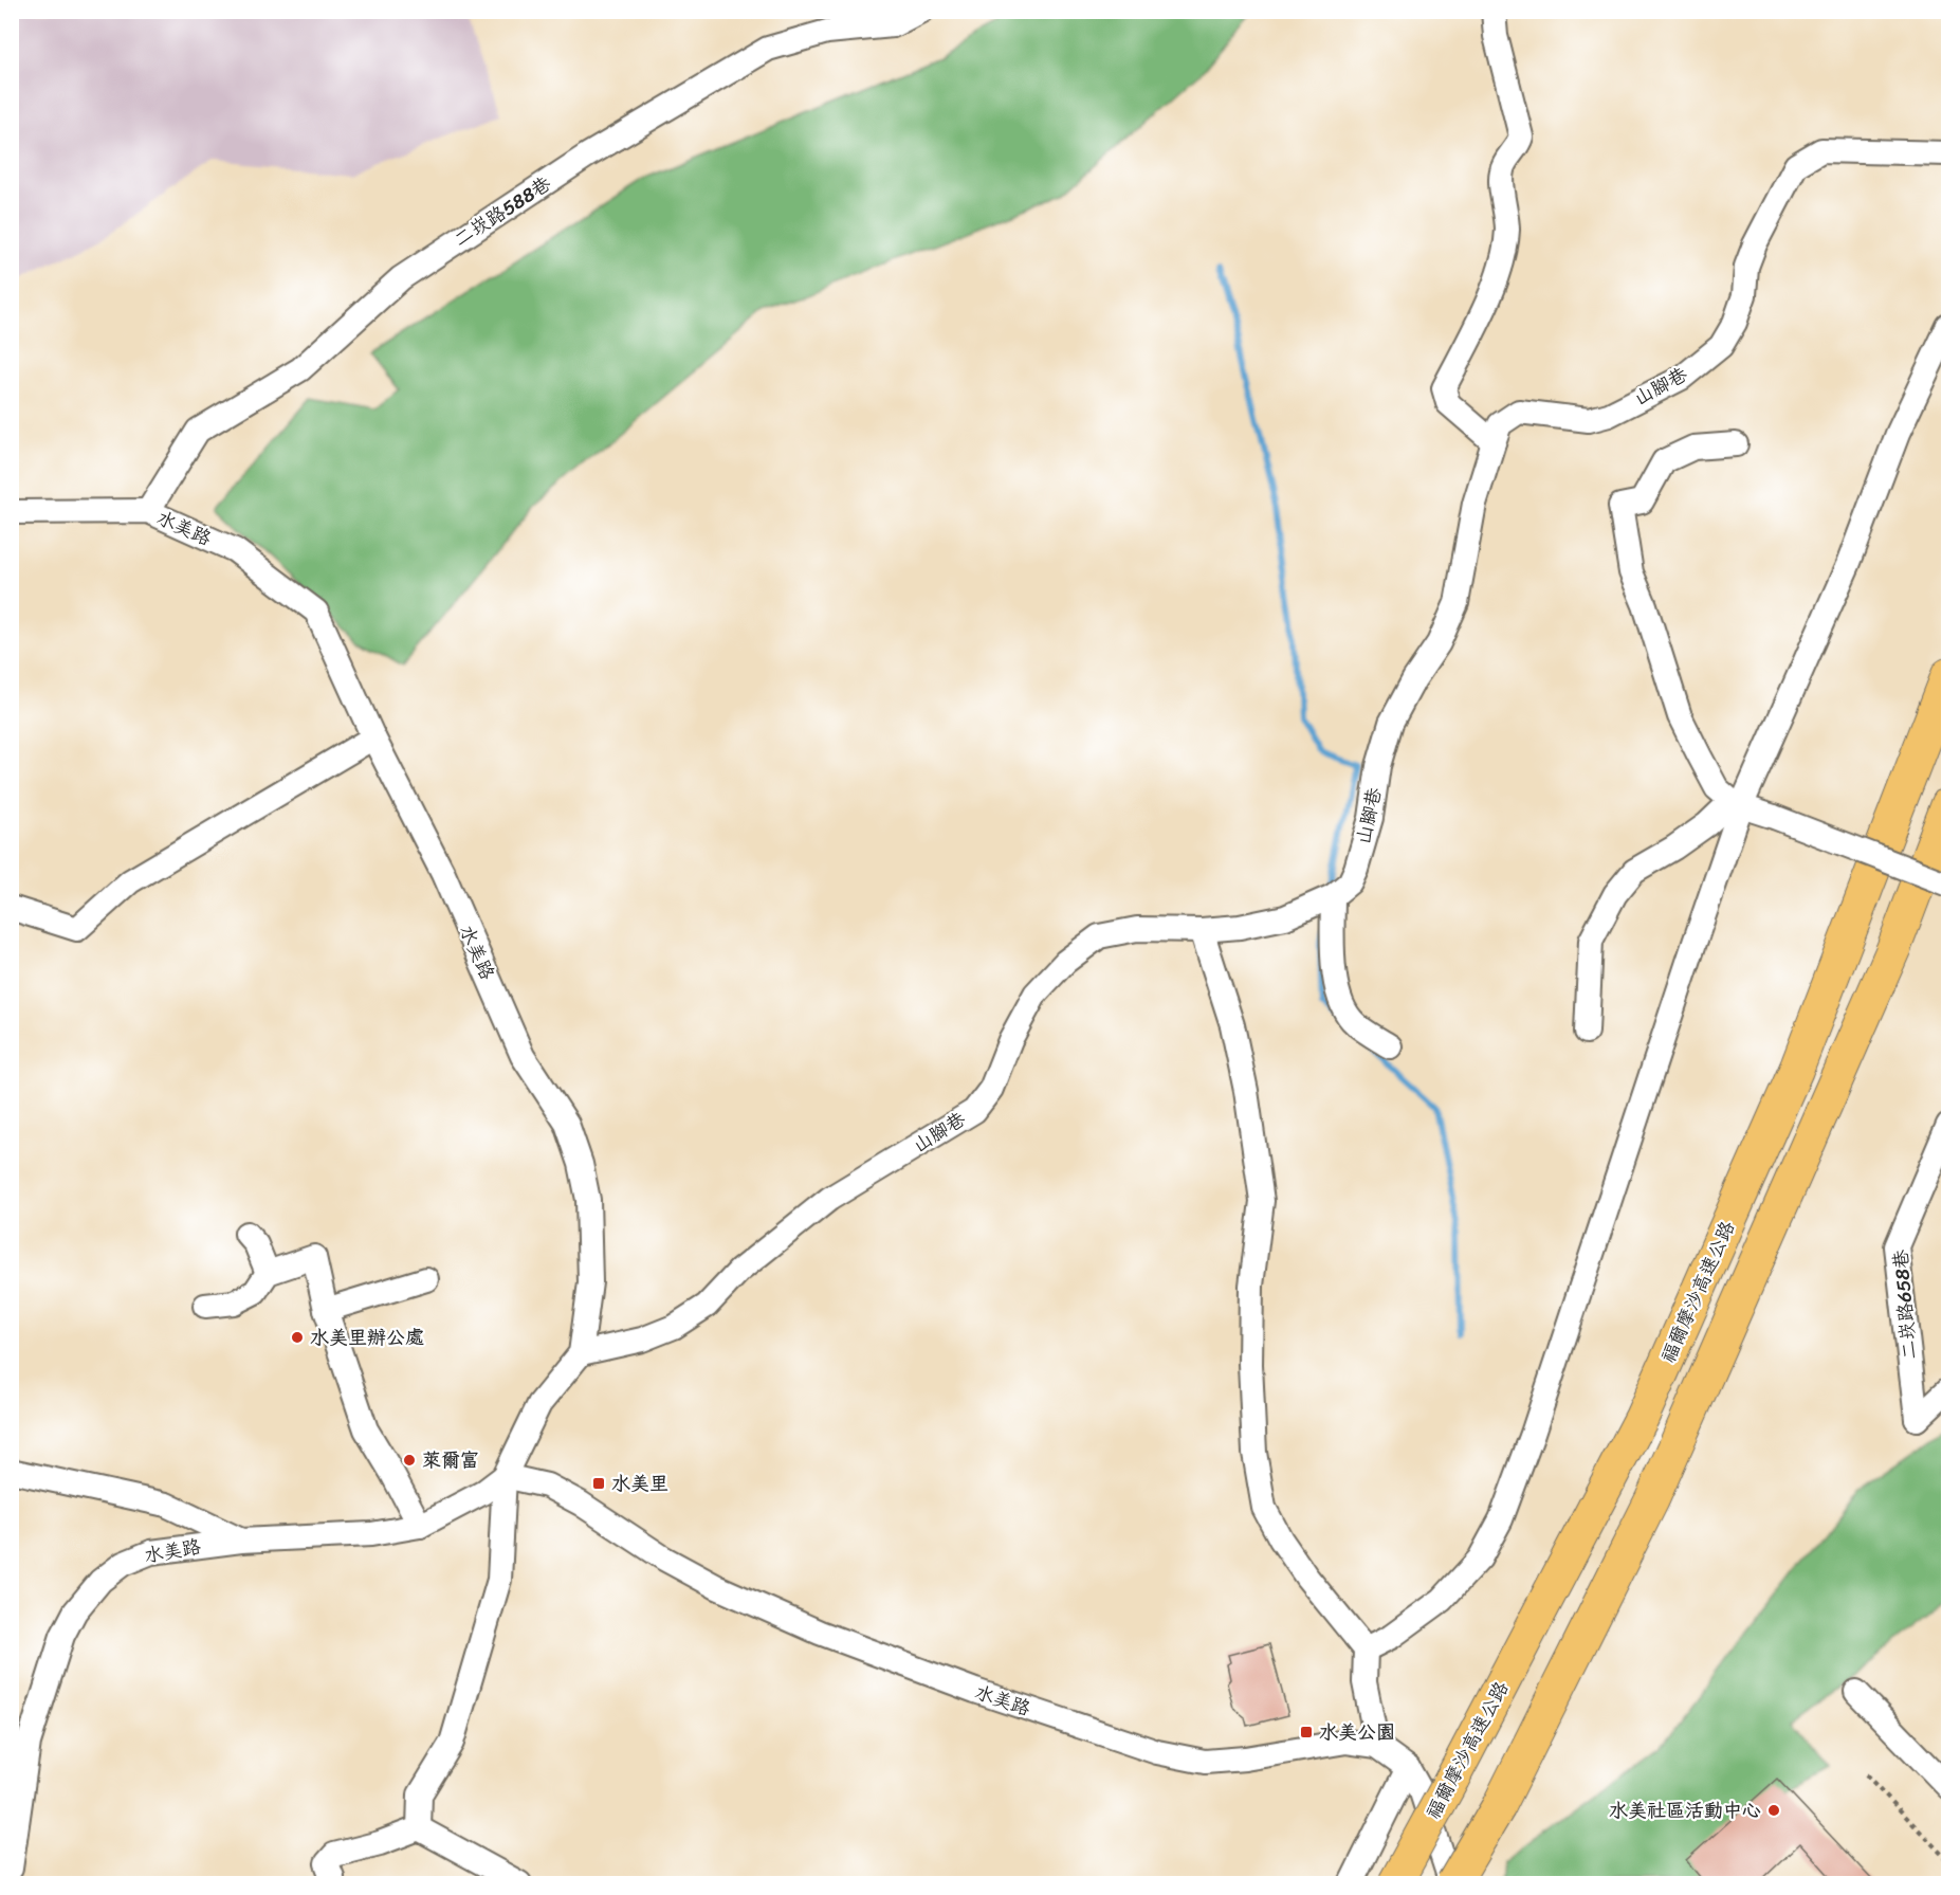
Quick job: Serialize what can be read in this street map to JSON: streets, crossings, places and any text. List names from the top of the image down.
{
  "streets": {
    "highway": ["福爾摩沙高速公路"],
    "street": [
      "二崁路588巷",
      "山腳巷",
      "水美路",
      "二崁路658巷"
    ]
  },
  "crossings": [
    ["二崁路588巷", "水美路"],
    ["山腳巷", "水美路"]
  ],
  "places": {
    "other": ["水美里辦公處", "萊爾富", "水美社區活動中心"],
    "transit": ["水美里", "水美公園"]
  }
}
